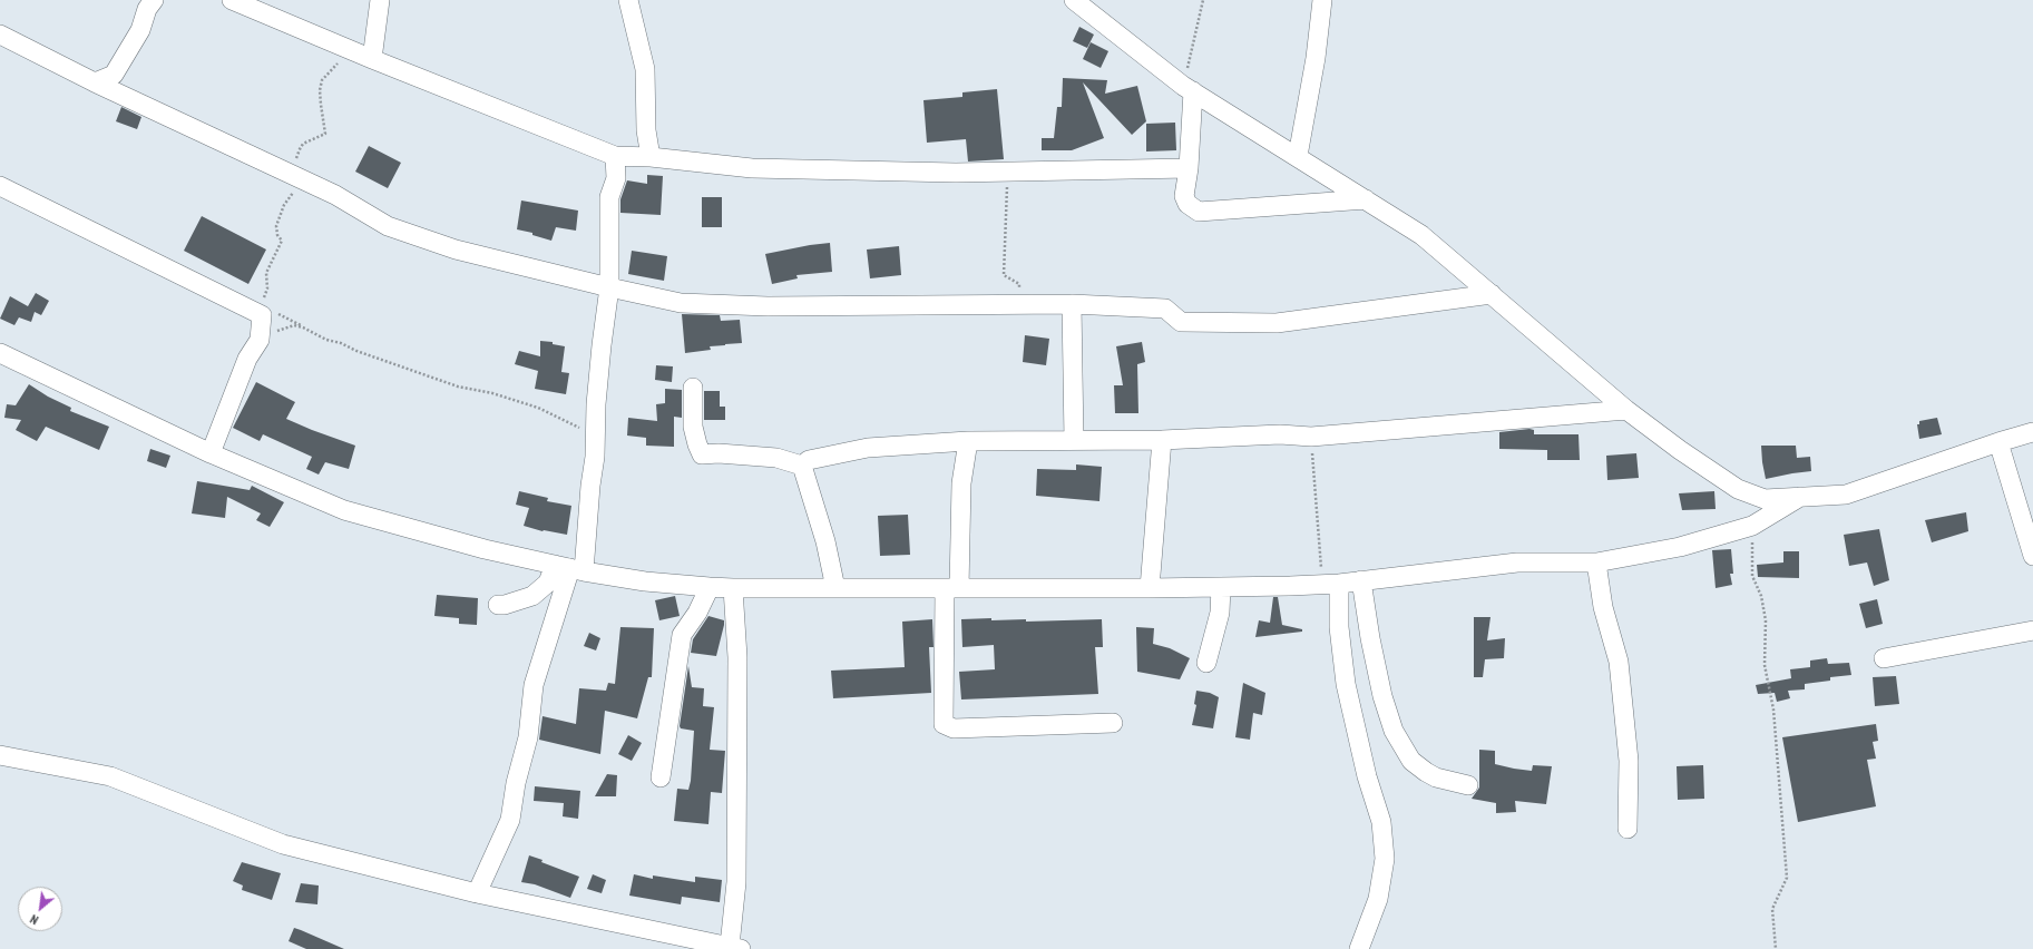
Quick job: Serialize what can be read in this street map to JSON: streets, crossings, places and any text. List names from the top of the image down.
{
  "north": "bottom left"
}
